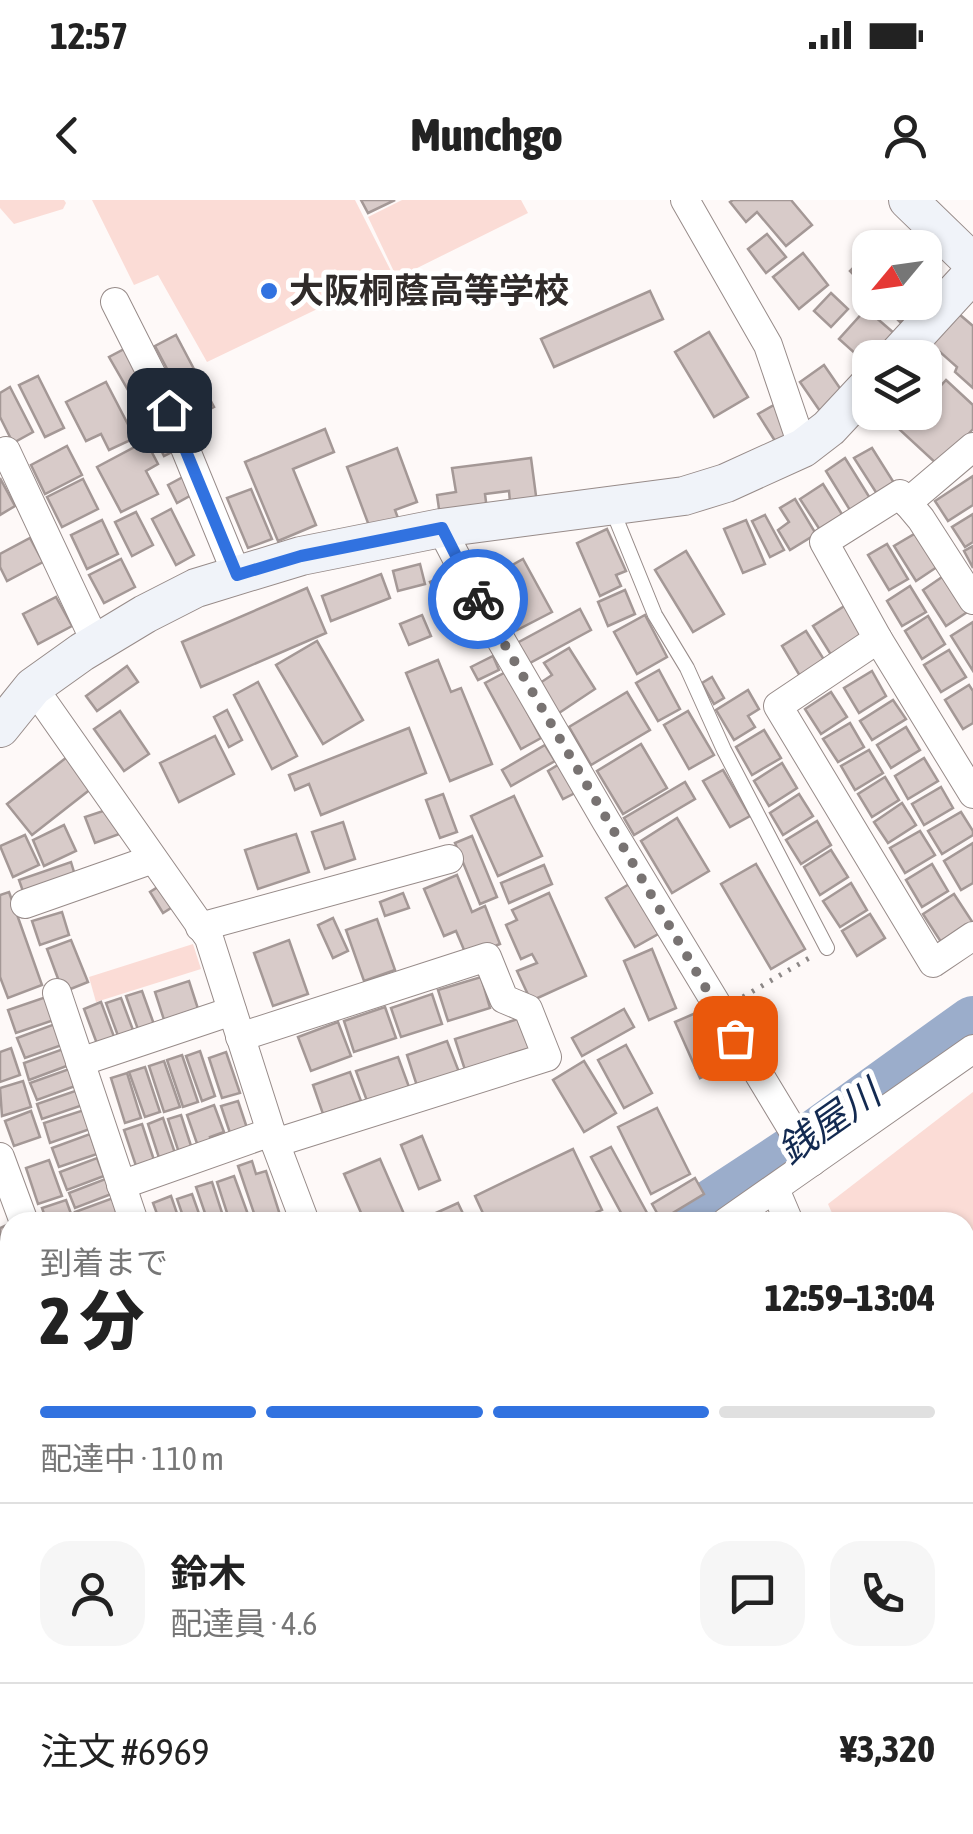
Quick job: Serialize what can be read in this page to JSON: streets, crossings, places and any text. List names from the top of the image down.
{
  "water": ["銭屋川"],
  "places": ["大阪桐蔭高等学校"],
  "north": "bottom left",
  "page": {
    "status": "12:57",
    "header": "Munchgo",
    "heading": ["2 分", "到着まで", "12:59–13:04"],
    "panel": [
      "鈴木",
      "配達員 · 4.6",
      "注文 #6969",
      "¥3,320"
    ],
    "bar": "配達中 · 110 m"
  }
}
